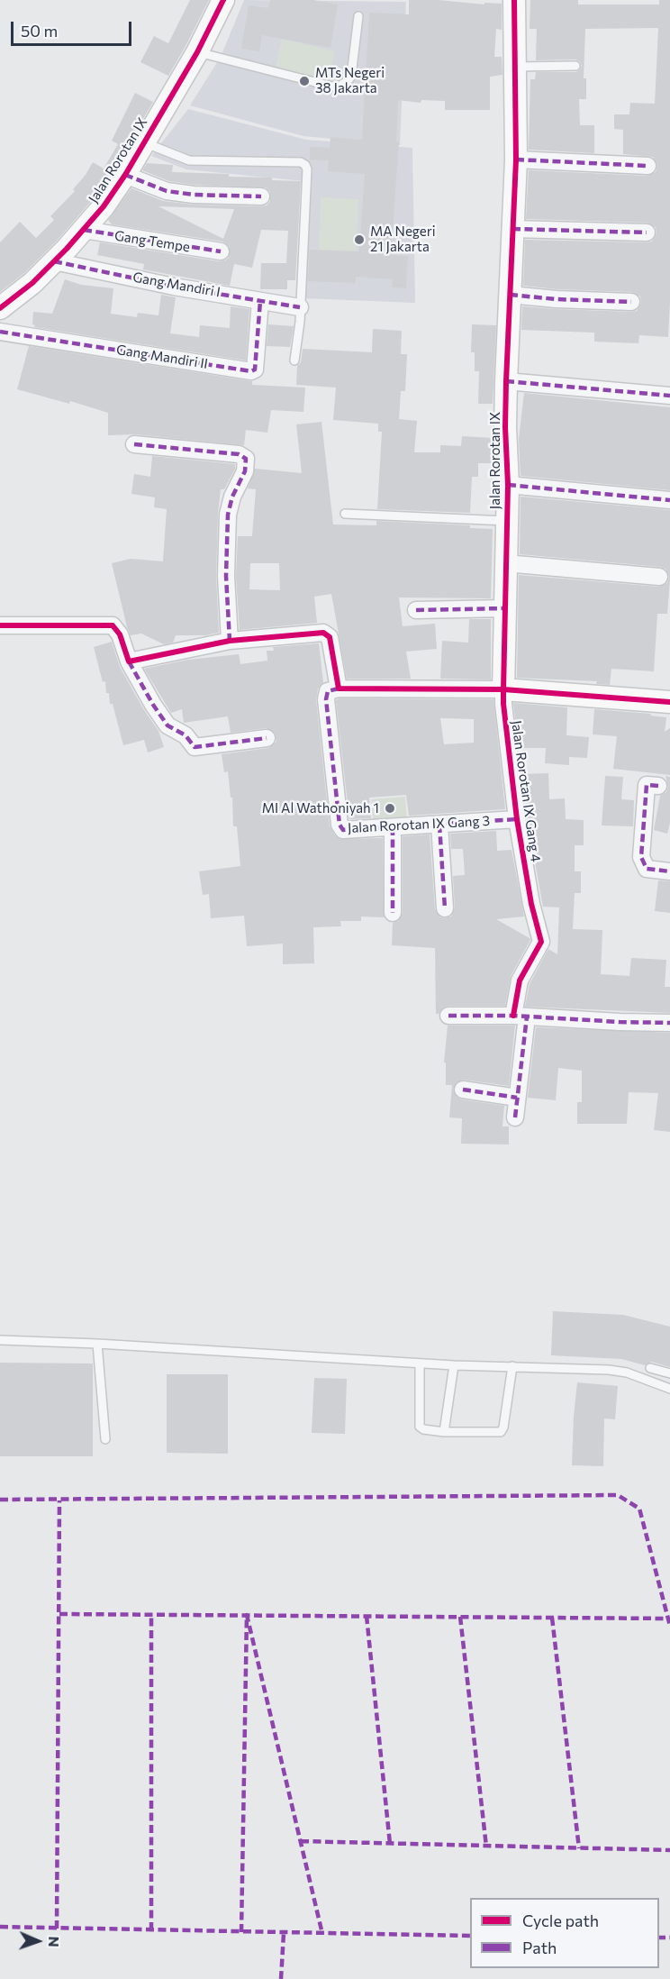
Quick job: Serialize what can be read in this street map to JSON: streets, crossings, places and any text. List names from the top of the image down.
{
  "streets": {
    "street": [
      "Jalan Rorotan IX",
      "Gang Tempe",
      "Gang Mandiri I",
      "Gang Mandiri II",
      "Jalan Rorotan IX Gang 4",
      "Jalan Rorotan IX Gang 3"
    ]
  },
  "crossings": [
    ["Jalan Rorotan IX", "Gang Tempe"],
    ["Jalan Rorotan IX", "Gang Mandiri I"],
    ["Jalan Rorotan IX", "Jalan Rorotan IX Gang 4"],
    ["Gang Mandiri I", "Gang Mandiri II"],
    ["Jalan Rorotan IX Gang 4", "Jalan Rorotan IX Gang 3"]
  ],
  "places": ["MTs Negeri 38 Jakarta", "MA Negeri 21 Jakarta", "MI Al Wathoniyah 1"],
  "legend": ["Cycle path", "Path"],
  "scale_bar": "50 m",
  "north": "right"
}
